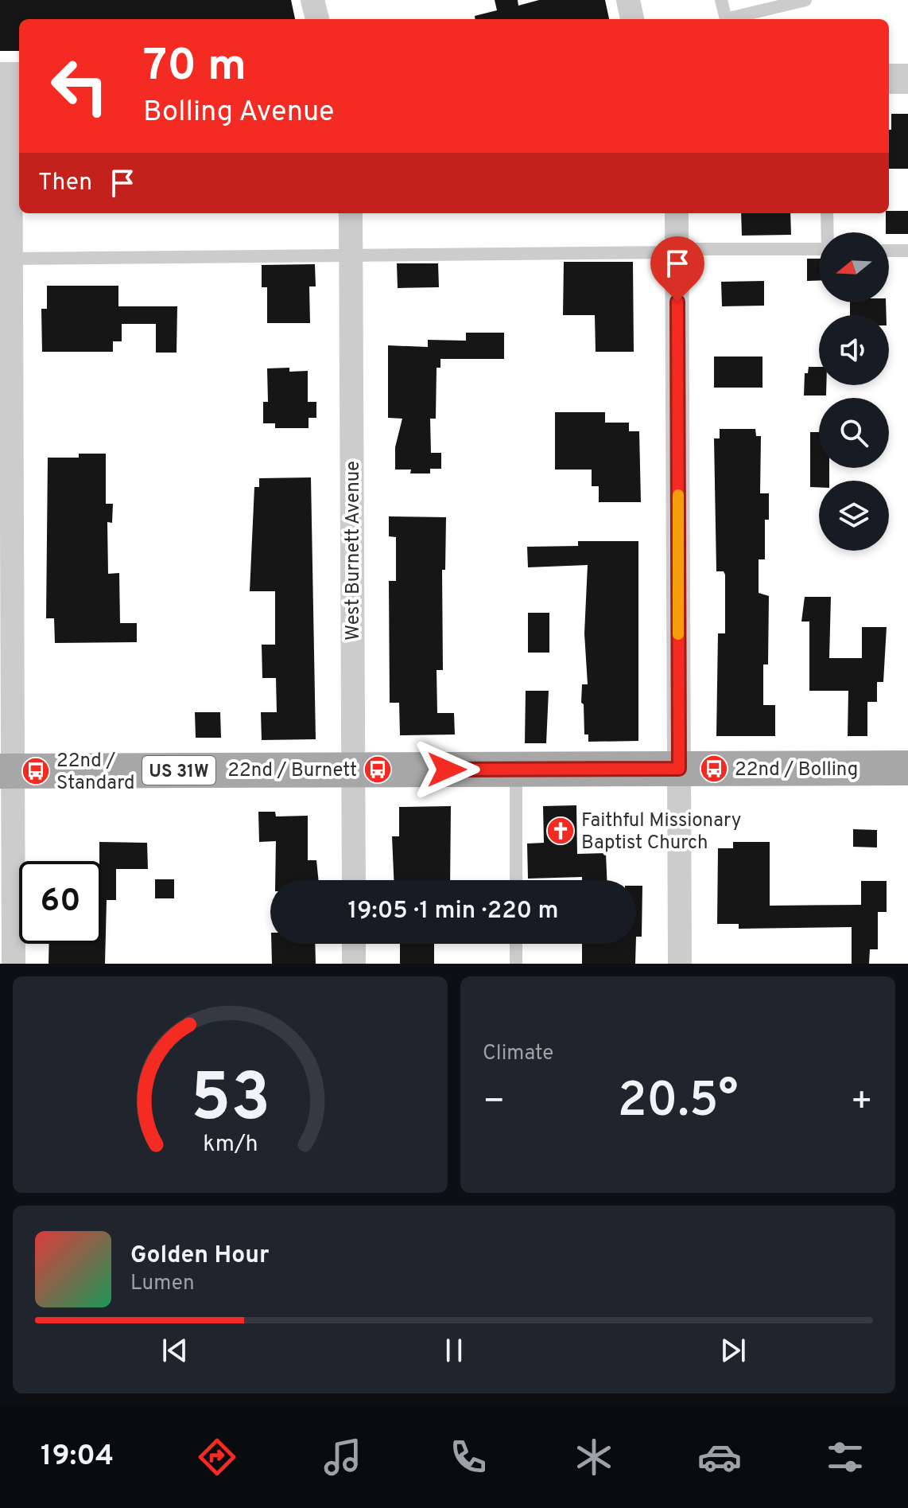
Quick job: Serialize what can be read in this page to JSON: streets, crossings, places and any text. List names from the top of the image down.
{
  "streets": {
    "main road": ["US 31W"],
    "street": ["West Burnett Avenue"]
  },
  "crossings": [
    ["West Burnett Avenue", "US 31W"]
  ],
  "places": {
    "bus stop": ["22nd / Bolling", "22nd / Burnett", "22nd / Standard"],
    "church": ["Faithful Missionary Baptist Church"]
  },
  "north": "left",
  "page": {
    "turn": ["70 m", "Bolling Avenue"],
    "then": "Then",
    "limit": "60",
    "trip": "19:05 · 1 min · 220 m",
    "tile": "Climate",
    "heat": ["−", "20.5°", "+"],
    "song": ["Golden Hour", "Lumen"],
    "tabs": "19:04",
    "gauge": ["53", "km/h"]
  }
}
